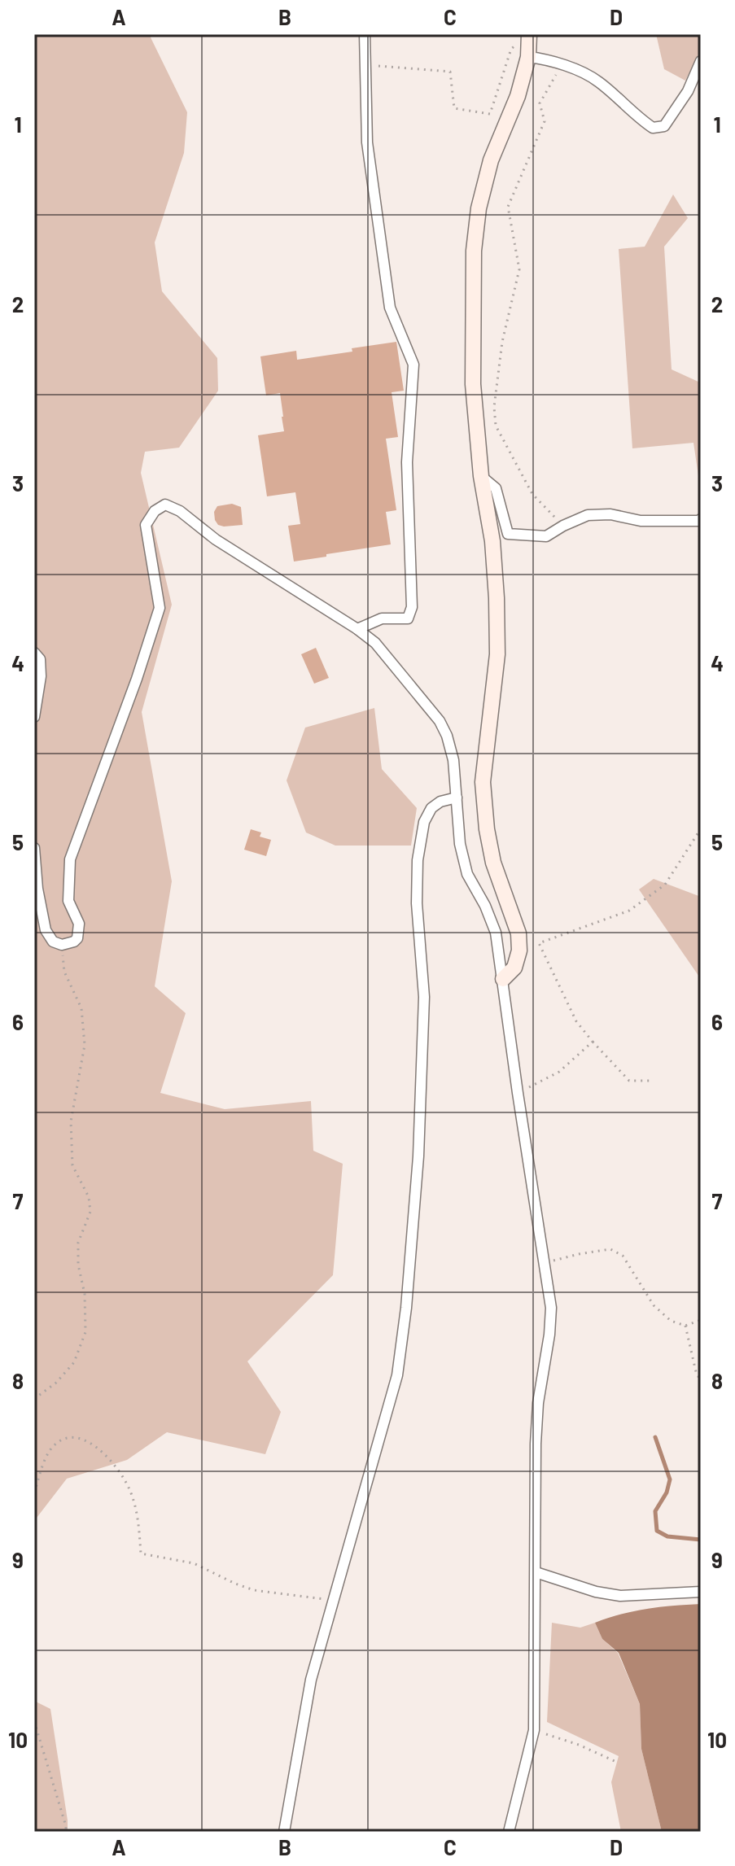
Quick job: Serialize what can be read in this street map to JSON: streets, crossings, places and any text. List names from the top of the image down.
{
  "grid": {
    "columns": [
      "A",
      "B",
      "C",
      "D"
    ],
    "rows": [
      "1",
      "2",
      "3",
      "4",
      "5",
      "6",
      "7",
      "8",
      "9",
      "10"
    ]
  }
}
